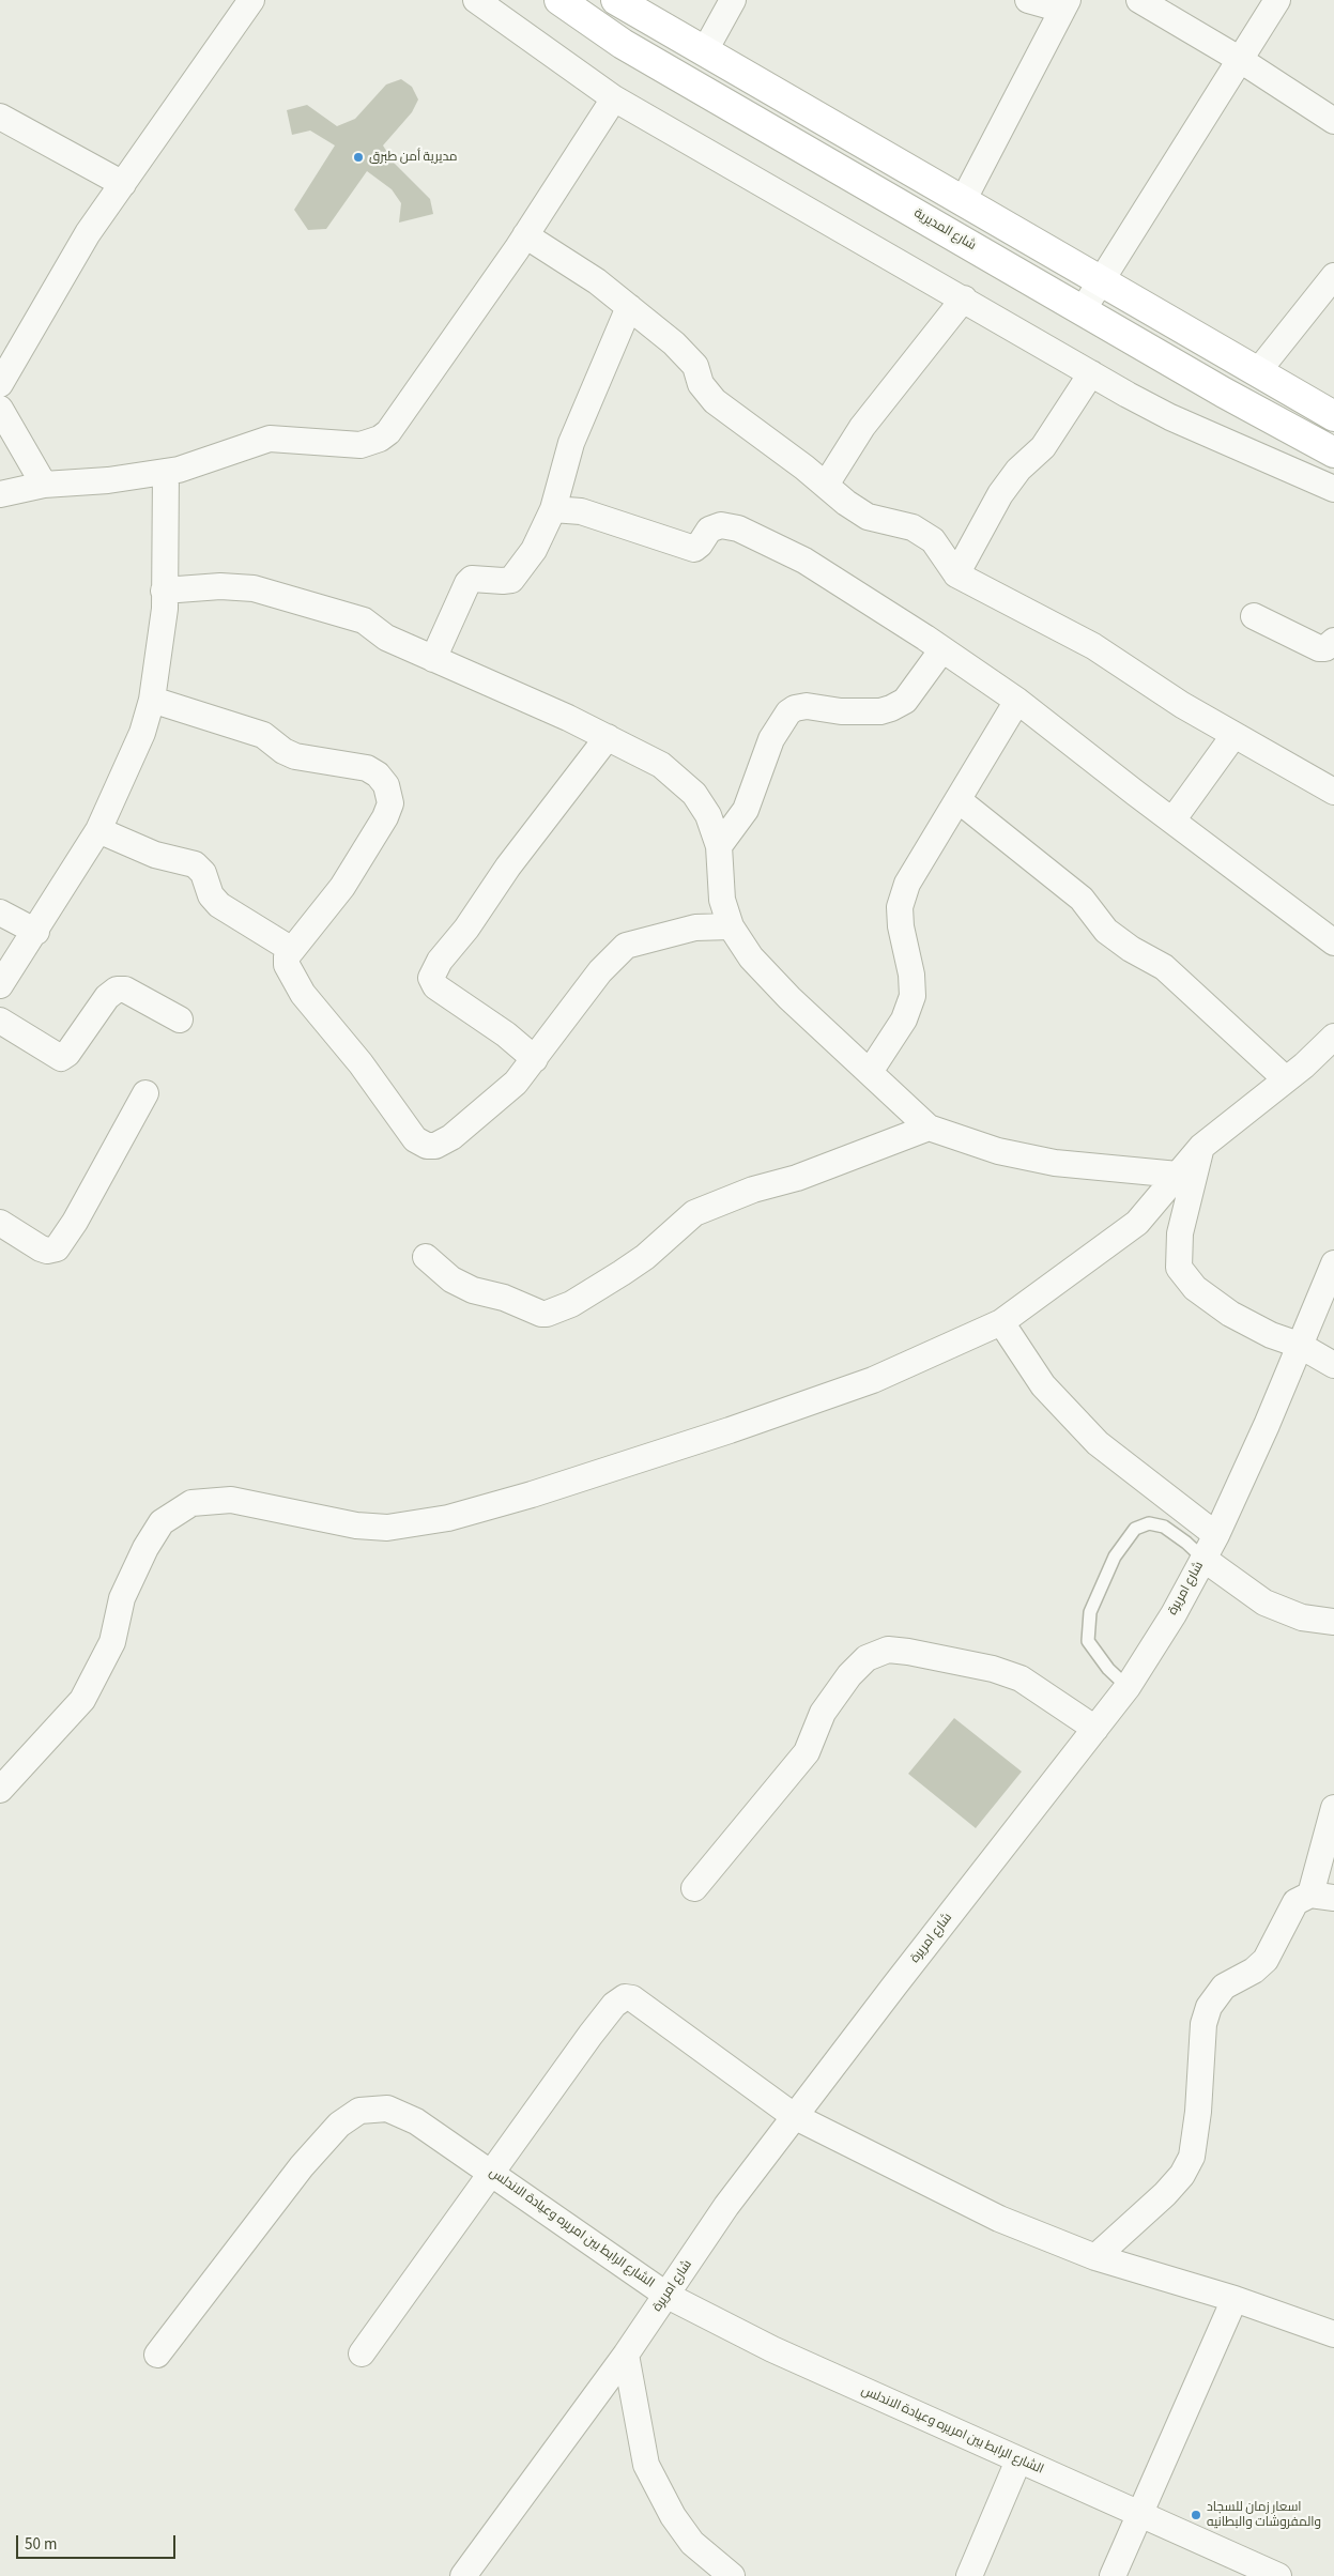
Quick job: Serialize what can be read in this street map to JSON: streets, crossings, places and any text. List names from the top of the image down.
{
  "streets": {
    "main road": ["شارع المديرية"],
    "street": ["شارع امريرة", "الشارع الرابط بين امريره وعيادة الاندلس"]
  },
  "crossings": [
    ["شارع امريرة", "الشارع الرابط بين امريره وعيادة الاندلس"]
  ],
  "places": ["مديرية أمن طبرق", "اسعار زمان للسجاد والمفروشات والبطانيه"],
  "scale_bar": "50 m"
}
